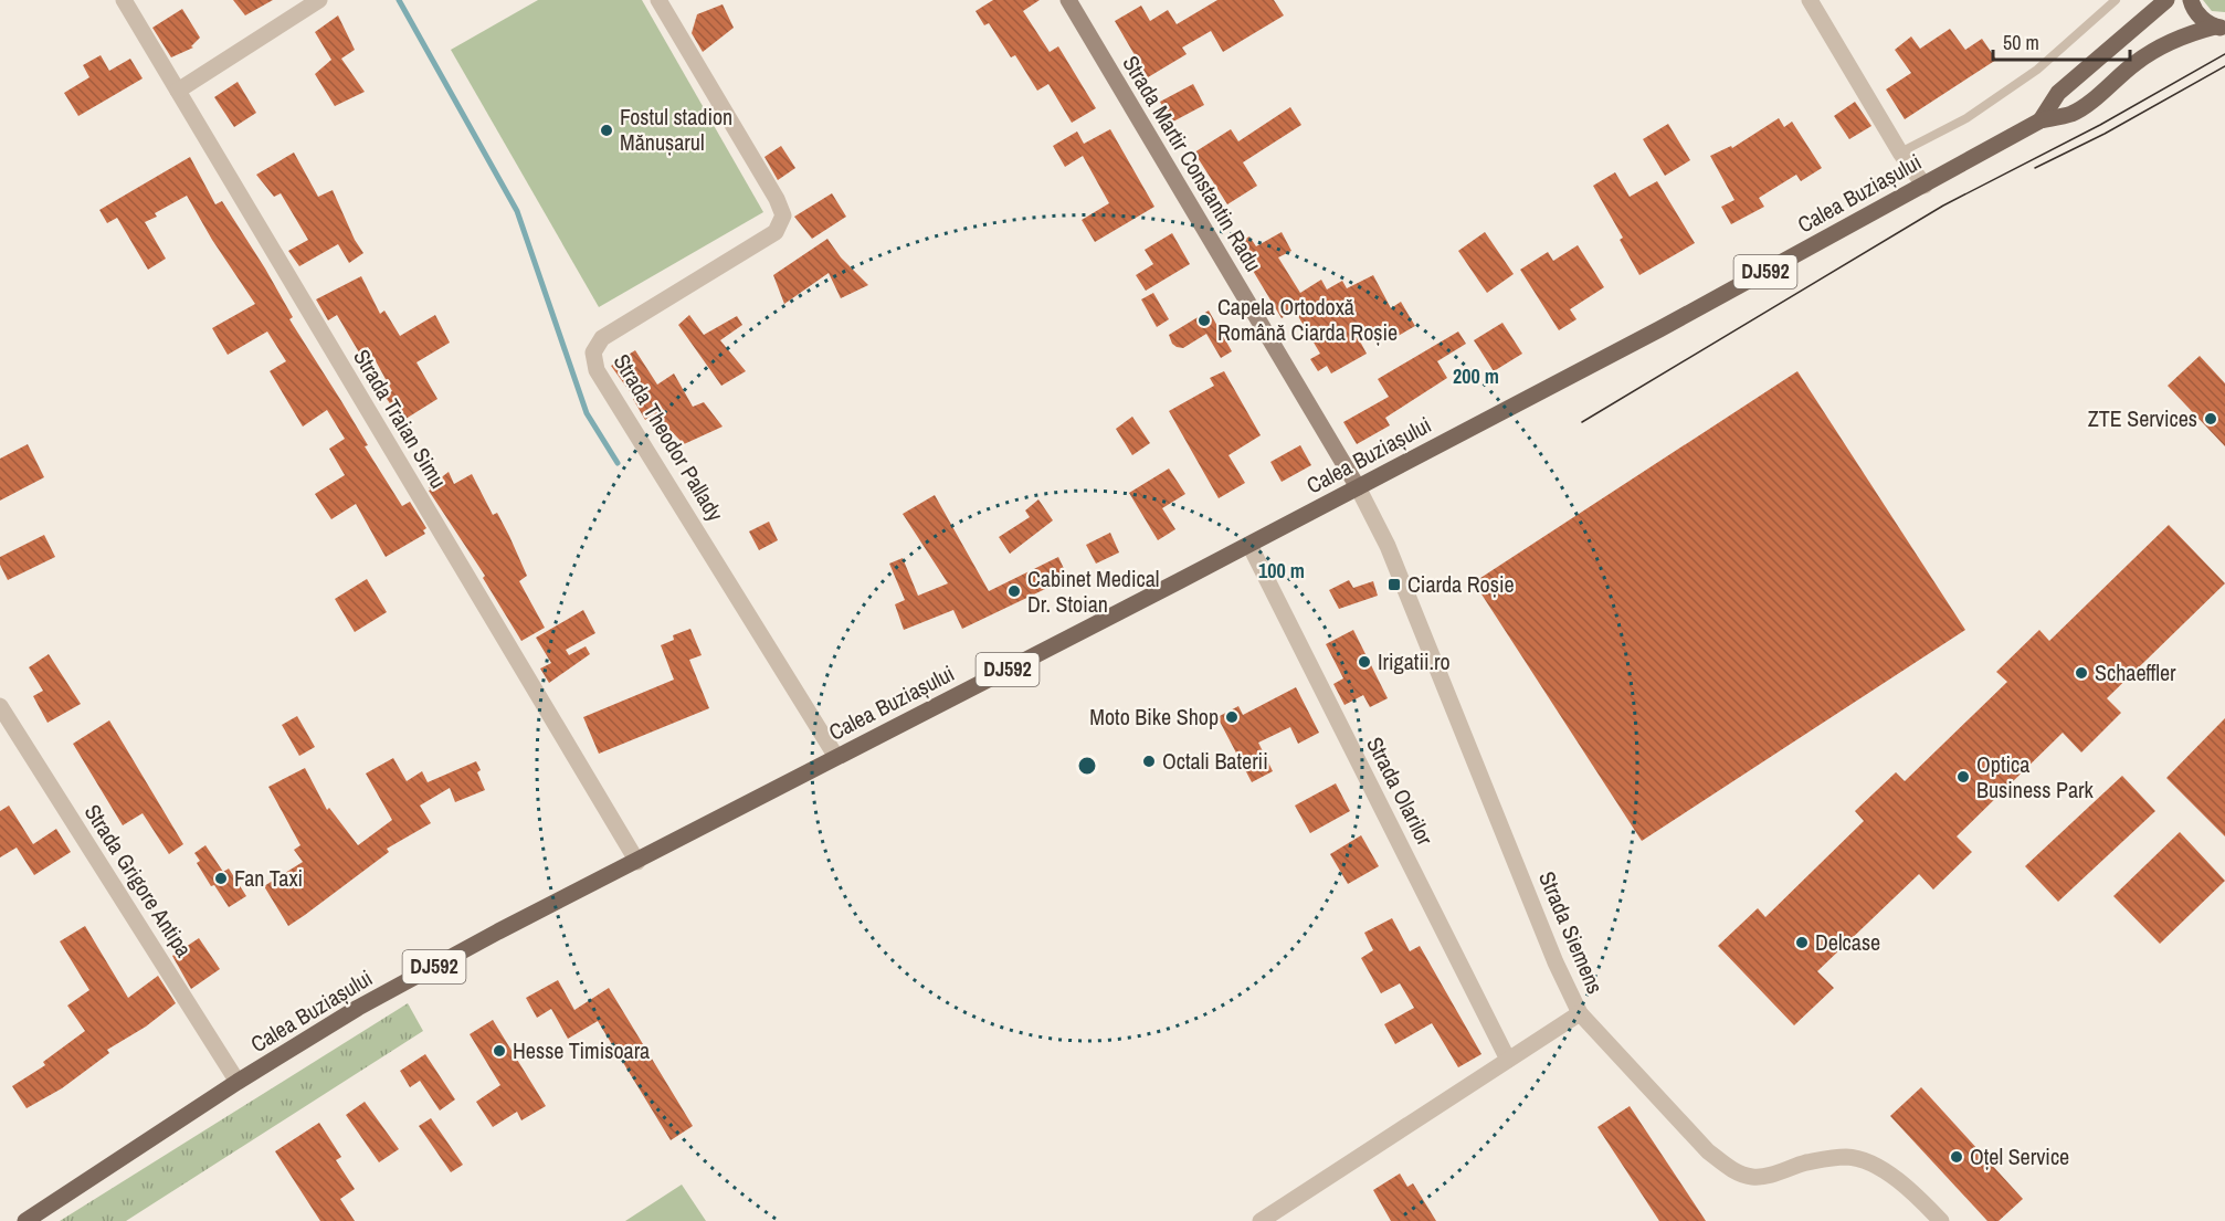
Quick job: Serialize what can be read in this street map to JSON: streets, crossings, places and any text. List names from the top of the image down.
{
  "streets": {
    "main road": ["Calea Buziașului", "DJ592"],
    "street": [
      "Strada Martir Constantin Radu",
      "Strada Traian Simu",
      "Strada Theodor Pallady",
      "Strada Olarilor",
      "Strada Grigore Antipa",
      "Strada Siemens"
    ]
  },
  "crossings": [
    ["Strada Martir Constantin Radu", "Calea Buziașului"],
    ["Strada Martir Constantin Radu", "Strada Siemens"],
    ["Calea Buziașului", "DJ592"],
    ["Calea Buziașului", "Strada Traian Simu"],
    ["Calea Buziașului", "Strada Theodor Pallady"],
    ["Calea Buziașului", "Strada Olarilor"],
    ["Calea Buziașului", "Strada Grigore Antipa"],
    ["Calea Buziașului", "Strada Siemens"]
  ],
  "places": {
    "other": [
      "Fostul stadion Mănușarul",
      "Capela Ortodoxă Română Ciarda Roșie",
      "ZTE Services",
      "Cabinet Medical Dr. Stoian",
      "Irigatii.ro",
      "Schaeffler",
      "Moto Bike Shop",
      "Octali Baterii",
      "Optica Business Park",
      "Fan Taxi",
      "Delcase",
      "Hesse Timisoara",
      "Oțel Service"
    ],
    "transit": ["Ciarda Roșie"]
  },
  "scale_bar": "50 m",
  "rings": ["200 m", "100 m"]
}
